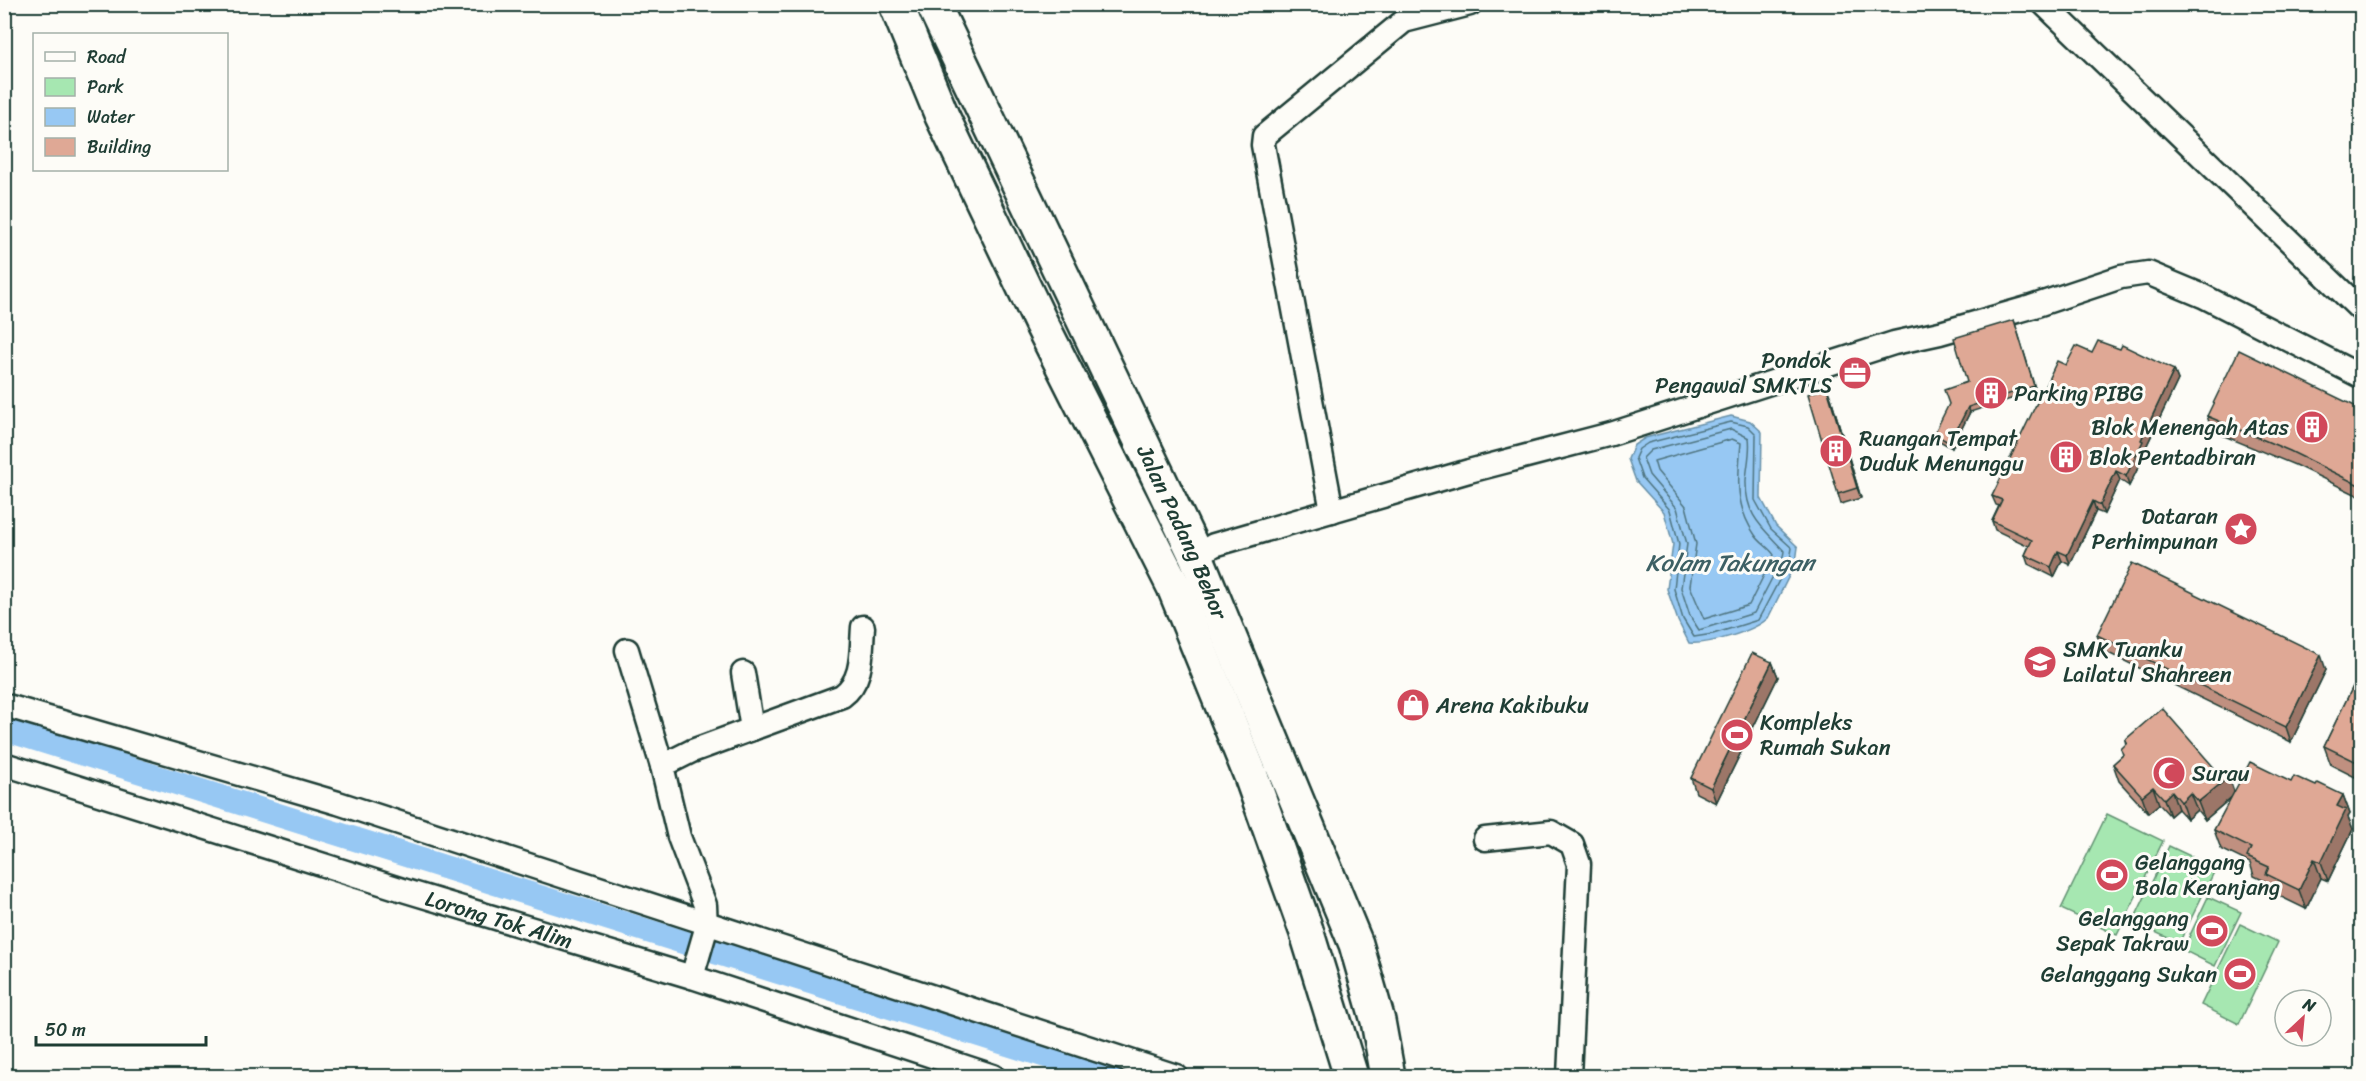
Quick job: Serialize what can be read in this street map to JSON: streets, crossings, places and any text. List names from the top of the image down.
{
  "streets": {
    "main road": ["Jalan Padang Behor"],
    "street": ["Lorong Tok Alim"]
  },
  "water": ["Kolam Takungan"],
  "places": {
    "office": ["Pondok Pengawal SMKTLS"],
    "building": [
      "Parking PIBG",
      "Blok Menengah Atas",
      "Ruangan Tempat Duduk Menunggu",
      "Blok Pentadbiran"
    ],
    "place": ["Dataran Perhimpunan"],
    "school or university": ["SMK Tuanku Lailatul Shahreen"],
    "shop": ["Arena Kakibuku"],
    "sports": [
      "Kompleks Rumah Sukan",
      "Gelanggang Bola Keranjang",
      "Gelanggang Sepak Takraw",
      "Gelanggang Sukan"
    ],
    "mosque": ["Surau"]
  },
  "legend": [
    "Road",
    "Park",
    "Water",
    "Building"
  ],
  "scale_bar": "50 m",
  "north": "top right"
}
